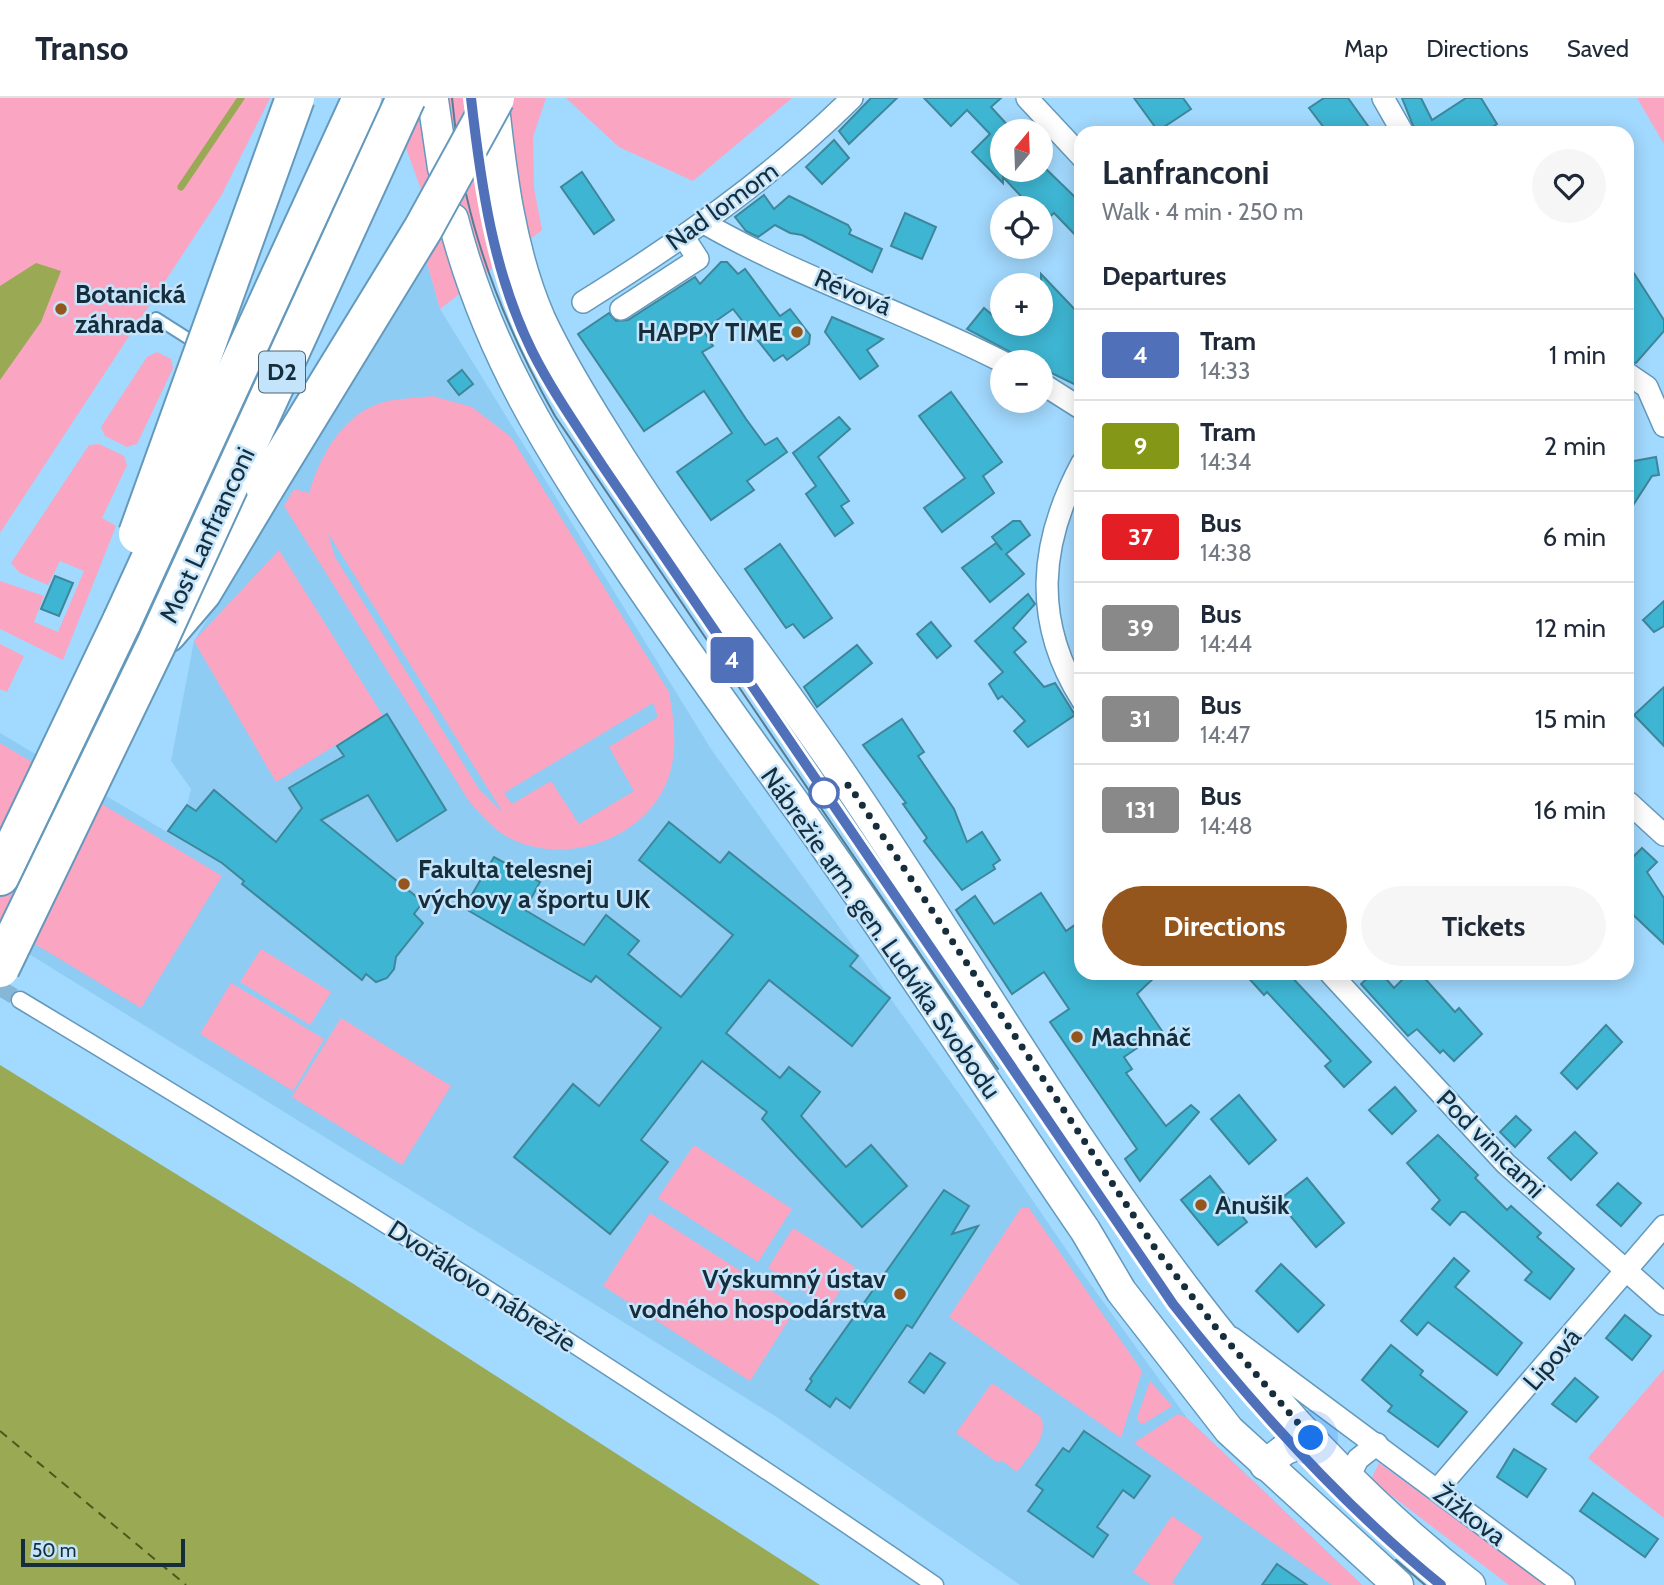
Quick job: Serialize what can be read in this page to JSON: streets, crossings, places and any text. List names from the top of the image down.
{
  "streets": {
    "highway": ["D2", "Most Lanfranconi"],
    "main road": ["Nábrežie arm. gen. Ludvíka Svobodu"],
    "street": [
      "Nad lomom",
      "Révová",
      "Pod vinicami",
      "Dvořákovo nábrežie",
      "Lipová",
      "Žižkova"
    ]
  },
  "crossings": [
    ["Nad lomom", "Révová"],
    ["Nábrežie arm. gen. Ludvíka Svobodu", "Žižkova"],
    ["Pod vinicami", "Lipová"],
    ["Lipová", "Žižkova"]
  ],
  "places": [
    "Botanická záhrada",
    "HAPPY TIME",
    "Fakulta telesnej výchovy a športu UK",
    "Machnáč",
    "Anušik",
    "Výskumný ústav vodného hospodárstva"
  ],
  "lines": ["tram line 4"],
  "scale_bar": "50 m",
  "north": "top",
  "page": {
    "header": "Transo",
    "nav": ["Map", "Directions", "Saved"],
    "on_map": "4",
    "map_buttons": ["+", "−"],
    "heading": [
      ["Lanfranconi", "Walk · 4 min · 250 m"],
      "Departures"
    ],
    "list": [
      {
        "mark": "4",
        "name": "Tram",
        "note": "14:33",
        "value": "1 min"
      },
      {
        "mark": "9",
        "name": "Tram",
        "note": "14:34",
        "value": "2 min"
      },
      {
        "mark": "37",
        "name": "Bus",
        "note": "14:38",
        "value": "6 min"
      },
      {
        "mark": "39",
        "name": "Bus",
        "note": "14:44",
        "value": "12 min"
      },
      {
        "mark": "31",
        "name": "Bus",
        "note": "14:47",
        "value": "15 min"
      },
      {
        "mark": "131",
        "name": "Bus",
        "note": "14:48",
        "value": "16 min"
      }
    ],
    "buttons": ["Directions", "Tickets"],
    "scale": "50 m"
  }
}
